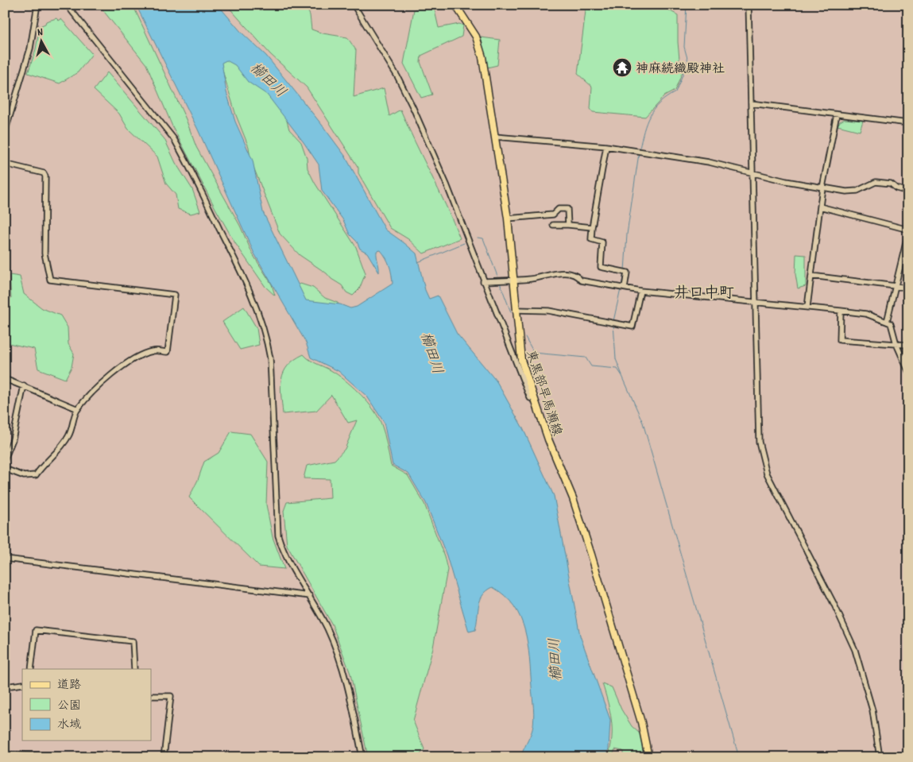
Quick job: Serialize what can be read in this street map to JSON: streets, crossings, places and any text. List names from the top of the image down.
{
  "streets": {
    "main road": ["東黒部早馬瀬線"]
  },
  "districts": ["井口中町"],
  "water": ["櫛田川"],
  "places": {
    "temple": ["神麻続織殿神社"]
  },
  "legend": ["道路", "公園", "水域"],
  "north": "top"
}
